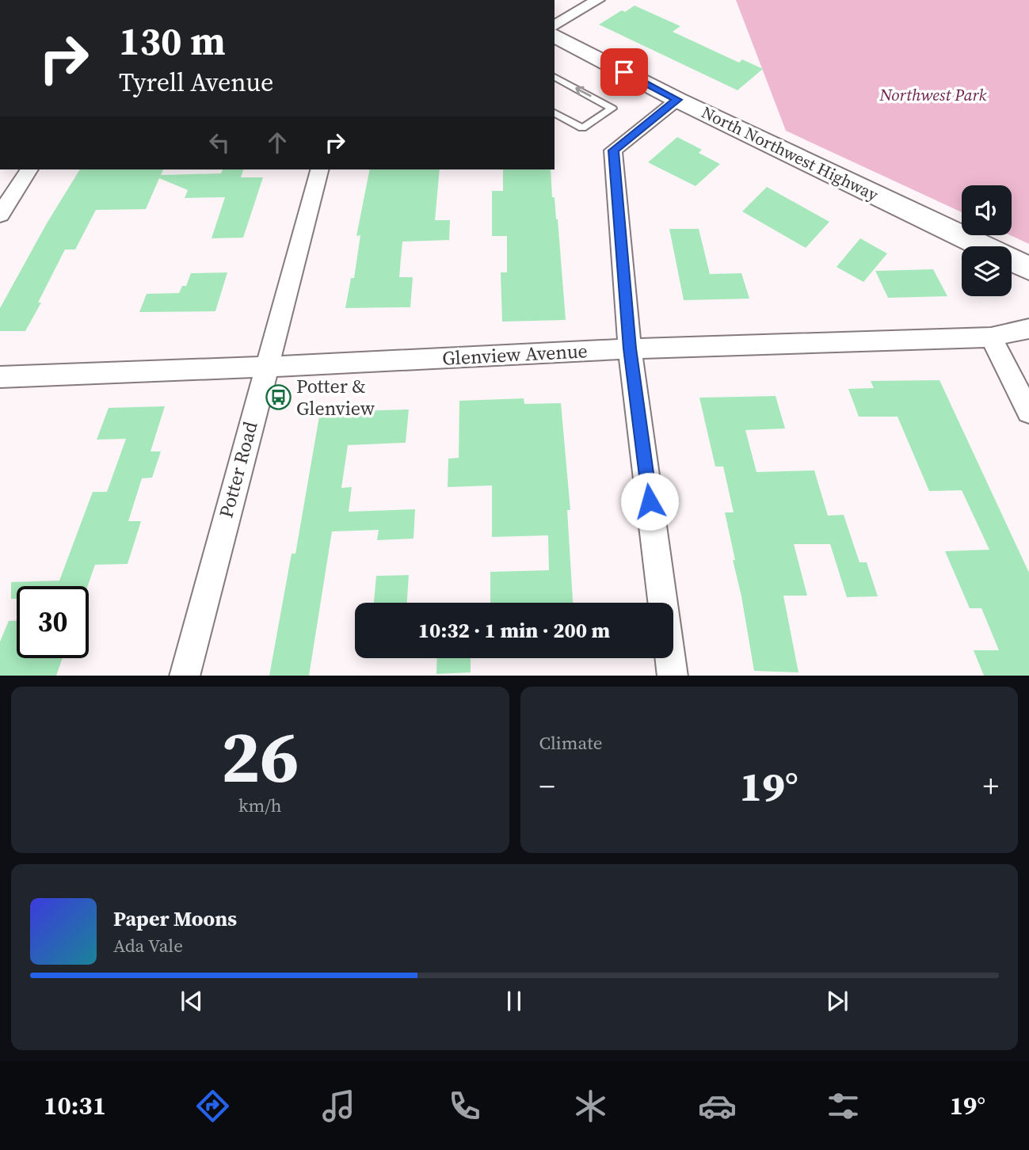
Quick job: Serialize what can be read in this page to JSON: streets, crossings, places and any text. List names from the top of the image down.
{
  "streets": {
    "main road": ["North Northwest Highway"],
    "street": ["Glenview Avenue", "Potter Road"]
  },
  "crossings": [
    ["Glenview Avenue", "Potter Road"]
  ],
  "parks": ["Northwest Park"],
  "places": {
    "bus stop": ["Potter & Glenview"]
  },
  "page": {
    "turn": ["130 m", "Tyrell Avenue"],
    "limit": "30",
    "trip": "10:32 · 1 min · 200 m",
    "tile": [
      ["26", "km/h"],
      "Climate"
    ],
    "heat": ["−", "19°", "+"],
    "song": ["Paper Moons", "Ada Vale"],
    "tabs": ["10:31", "19°"]
  }
}
